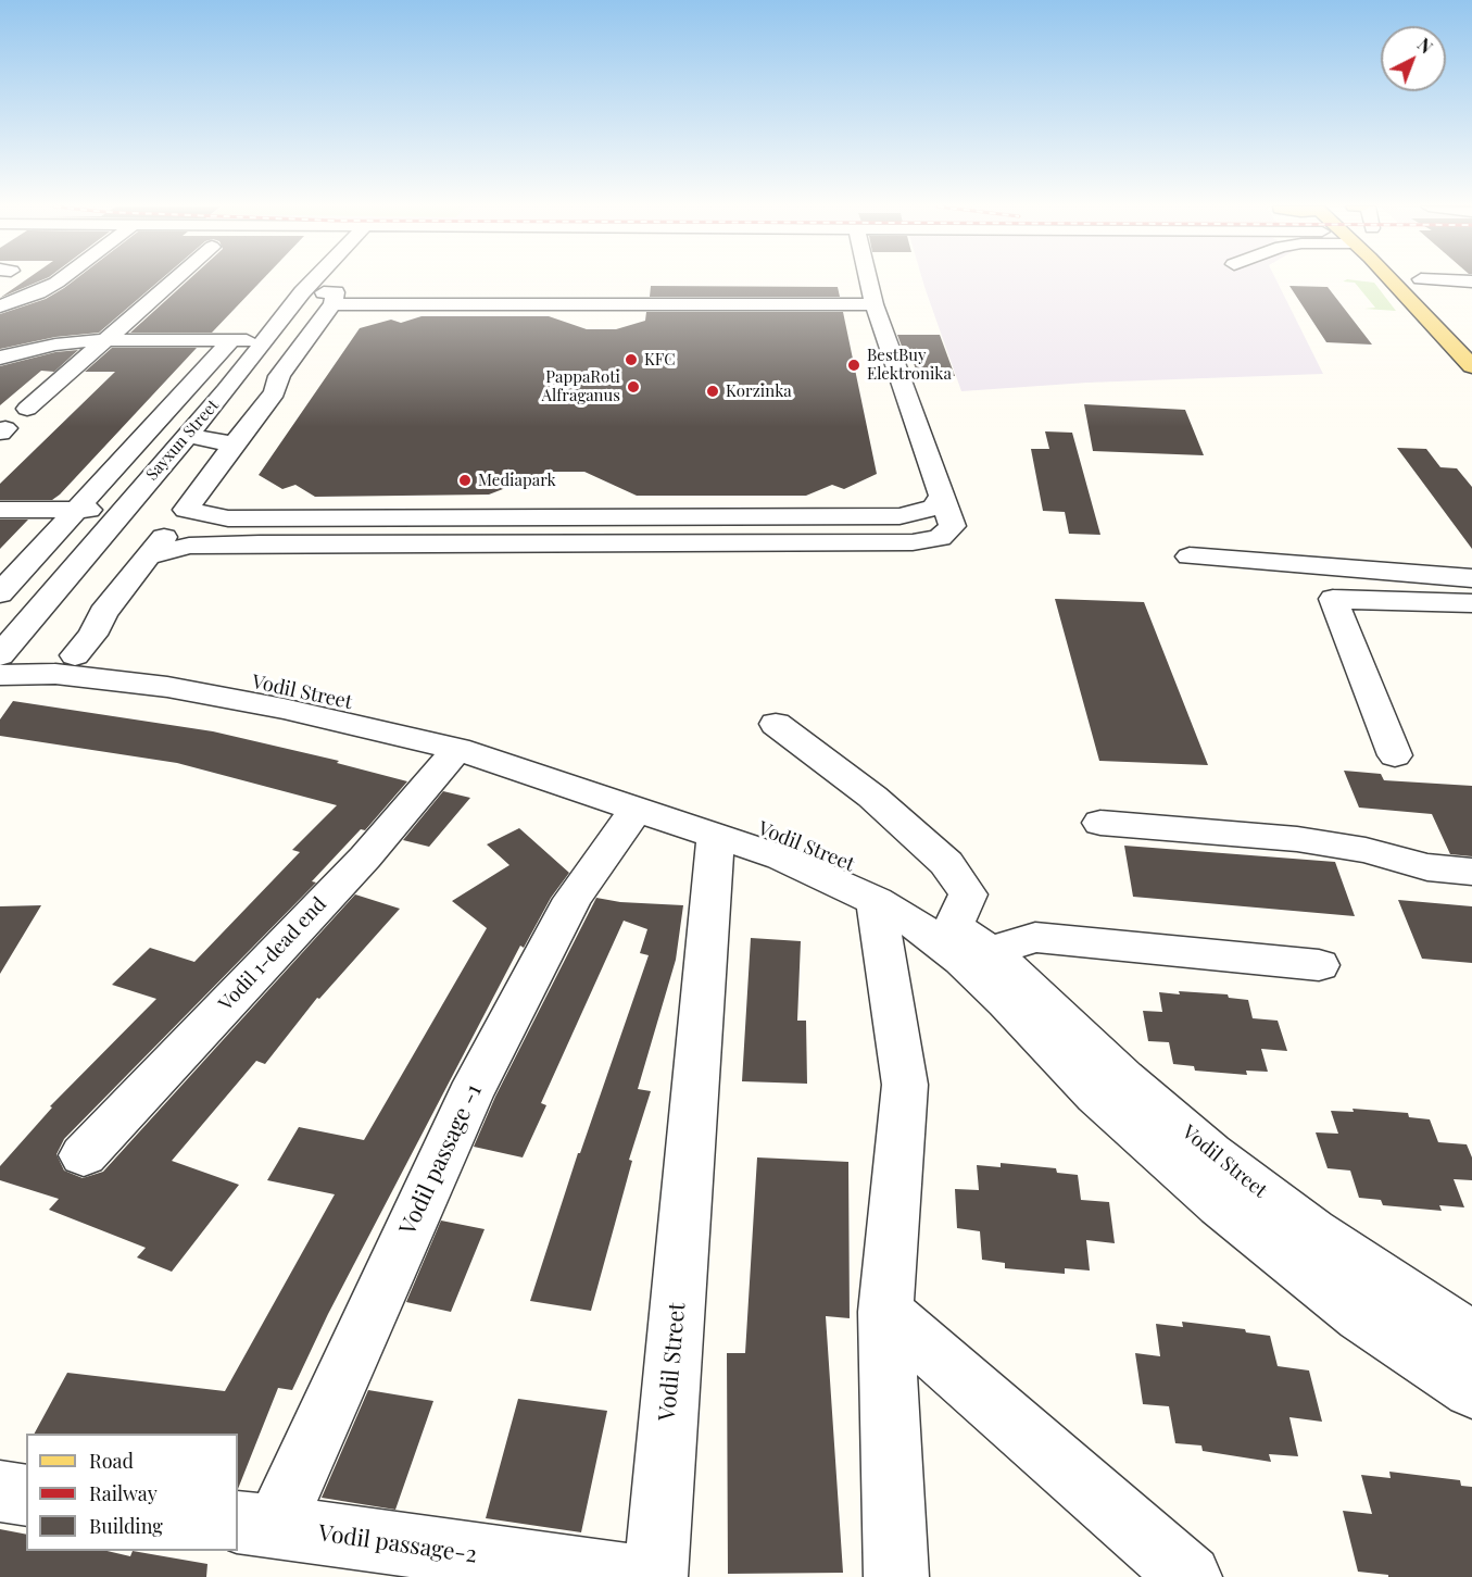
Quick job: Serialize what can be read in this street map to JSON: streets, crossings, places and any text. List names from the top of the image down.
{
  "streets": {
    "street": [
      "Sayxun Street",
      "Vodil Street",
      "Vodil 1-dead end",
      "Vodil passage -1",
      "Vodil passage-2"
    ]
  },
  "crossings": [
    ["Sayxun Street", "Vodil Street"],
    ["Vodil Street", "Vodil 1-dead end"],
    ["Vodil Street", "Vodil passage -1"],
    ["Vodil passage -1", "Vodil passage-2"]
  ],
  "places": [
    "KFC",
    "BestBuy Elektronika",
    "PappaRoti Alfraganus",
    "Korzinka",
    "Mediapark"
  ],
  "legend": ["Road", "Railway", "Building"],
  "north": "top right"
}
